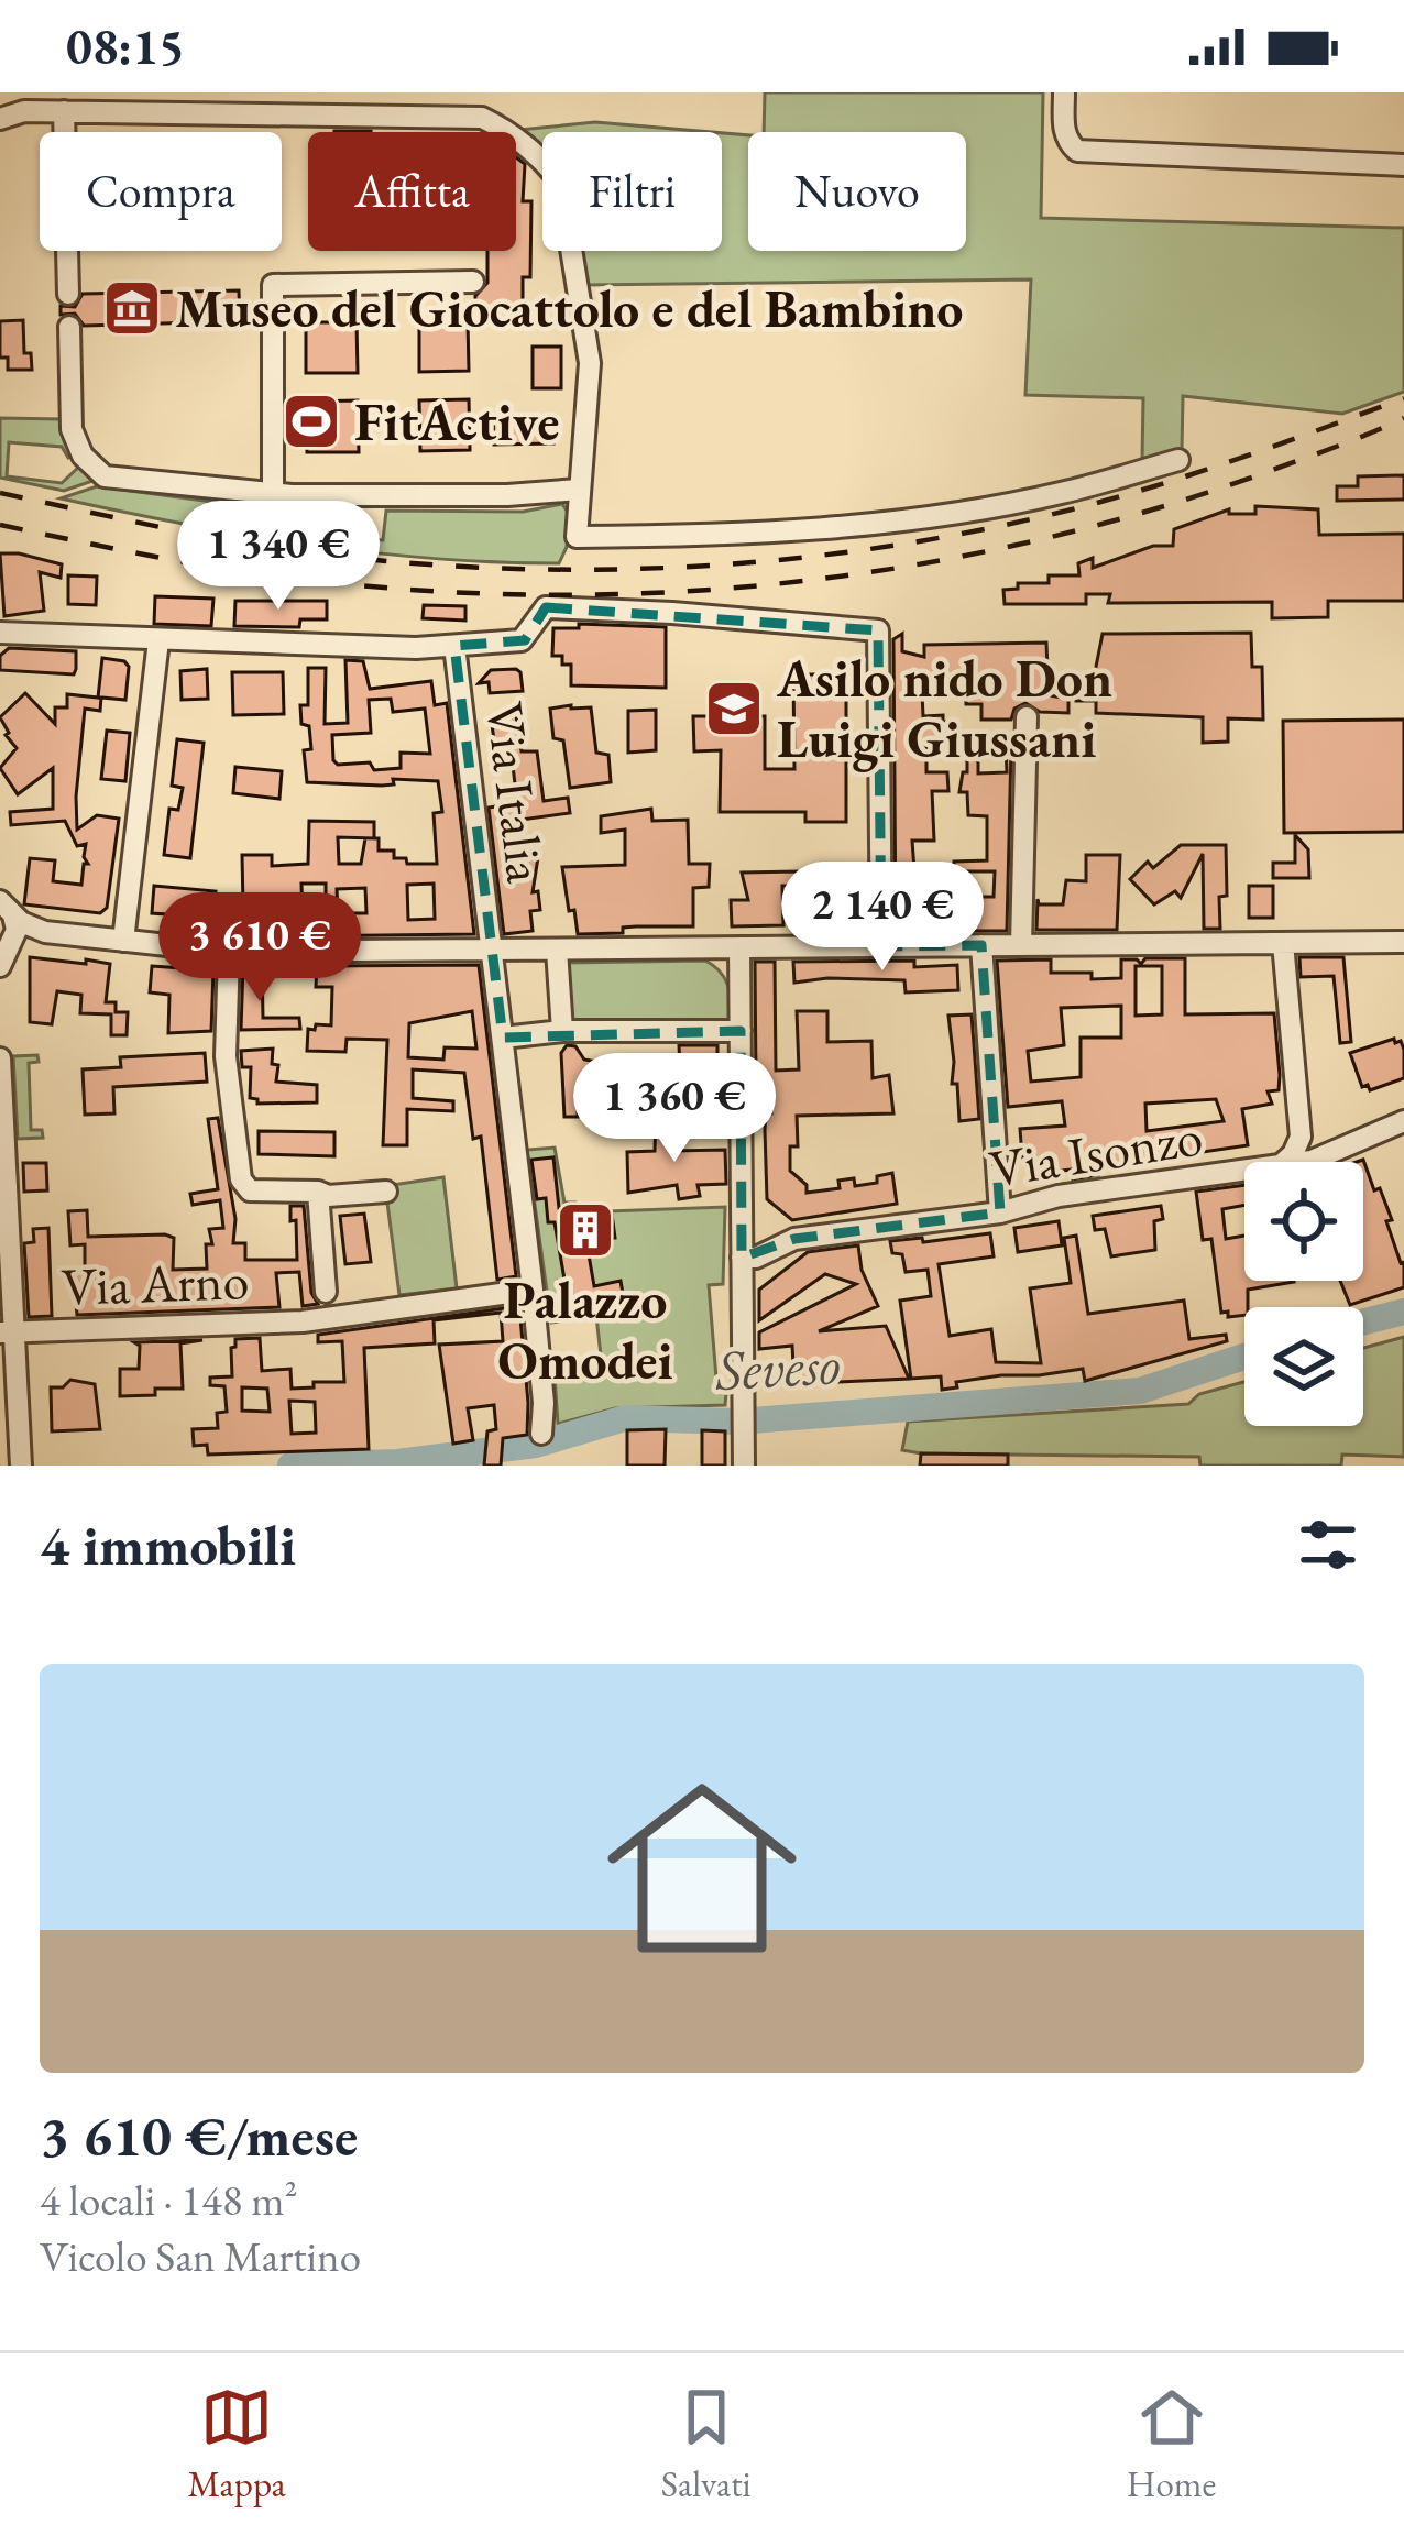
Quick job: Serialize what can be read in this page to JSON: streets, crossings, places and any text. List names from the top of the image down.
{
  "streets": {
    "street": ["Via Italia", "Via Isonzo", "Via Arno"]
  },
  "crossings": [
    ["Via Italia", "Via Arno"]
  ],
  "water": ["Seveso"],
  "places": {
    "museum": ["Museo del Giocattolo e del Bambino"],
    "sports": ["FitActive"],
    "school or university": ["Asilo nido Don Luigi Giussani"],
    "building": ["Palazzo Omodei"]
  },
  "page": {
    "status": "08:15",
    "chip": [
      "Compra",
      "Affitta",
      "Filtri",
      "Nuovo"
    ],
    "price": [
      "1 340 €",
      "2 140 €",
      "3 610 €",
      "1 360 €"
    ],
    "heading": "4 immobili",
    "list": [
      {
        "name": "3 610 €/mese",
        "note": "4 locali · 148 m² · Vicolo San Martino"
      }
    ],
    "tabs": ["Mappa", "Salvati", "Home"]
  }
}
